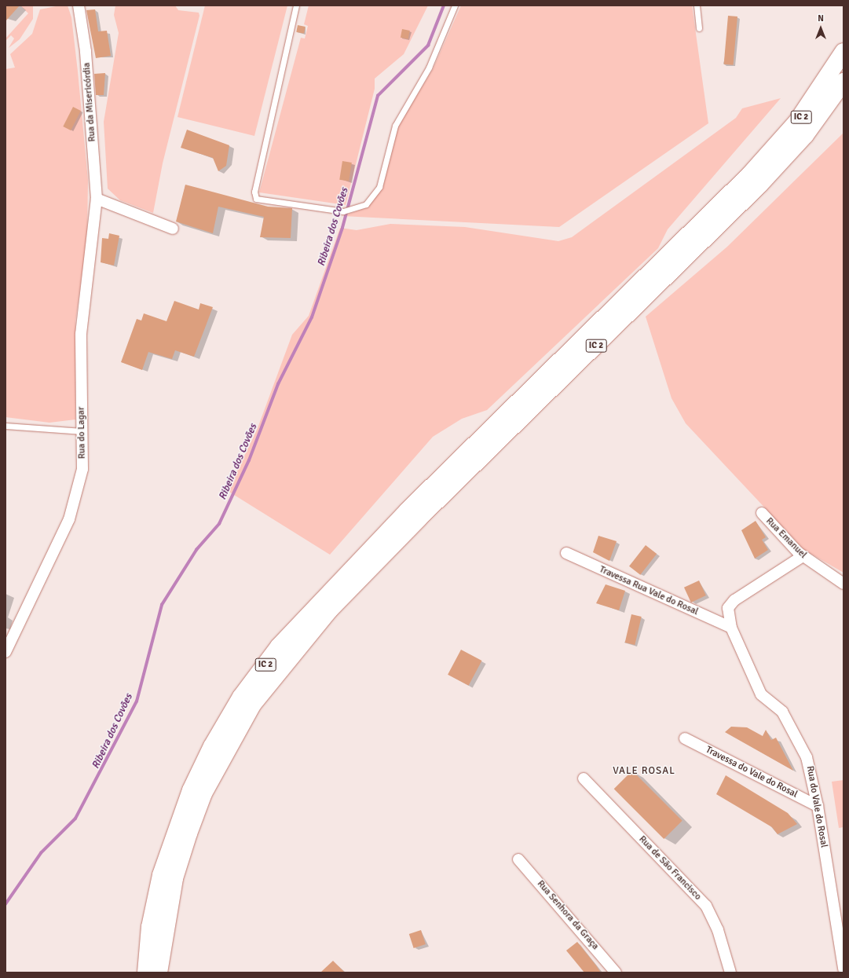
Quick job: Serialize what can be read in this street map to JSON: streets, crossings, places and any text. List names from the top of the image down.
{
  "streets": {
    "highway": ["IC 2"],
    "street": [
      "Rua da Misericórdia",
      "Rua do Lagar",
      "Rua Emanuel",
      "Travessa Rua Vale do Rosal",
      "Travessa do Vale do Rosal",
      "Rua do Vale do Rosal",
      "Rua de São Francisco",
      "Rua Senhora da Graça"
    ]
  },
  "crossings": [
    ["Rua da Misericórdia", "Rua do Lagar"],
    ["Rua Emanuel", "Rua do Vale do Rosal"],
    ["Travessa Rua Vale do Rosal", "Rua do Vale do Rosal"],
    ["Travessa do Vale do Rosal", "Rua do Vale do Rosal"]
  ],
  "districts": ["VALE ROSAL"],
  "water": ["Ribeira dos Covões"],
  "north": "top"
}
